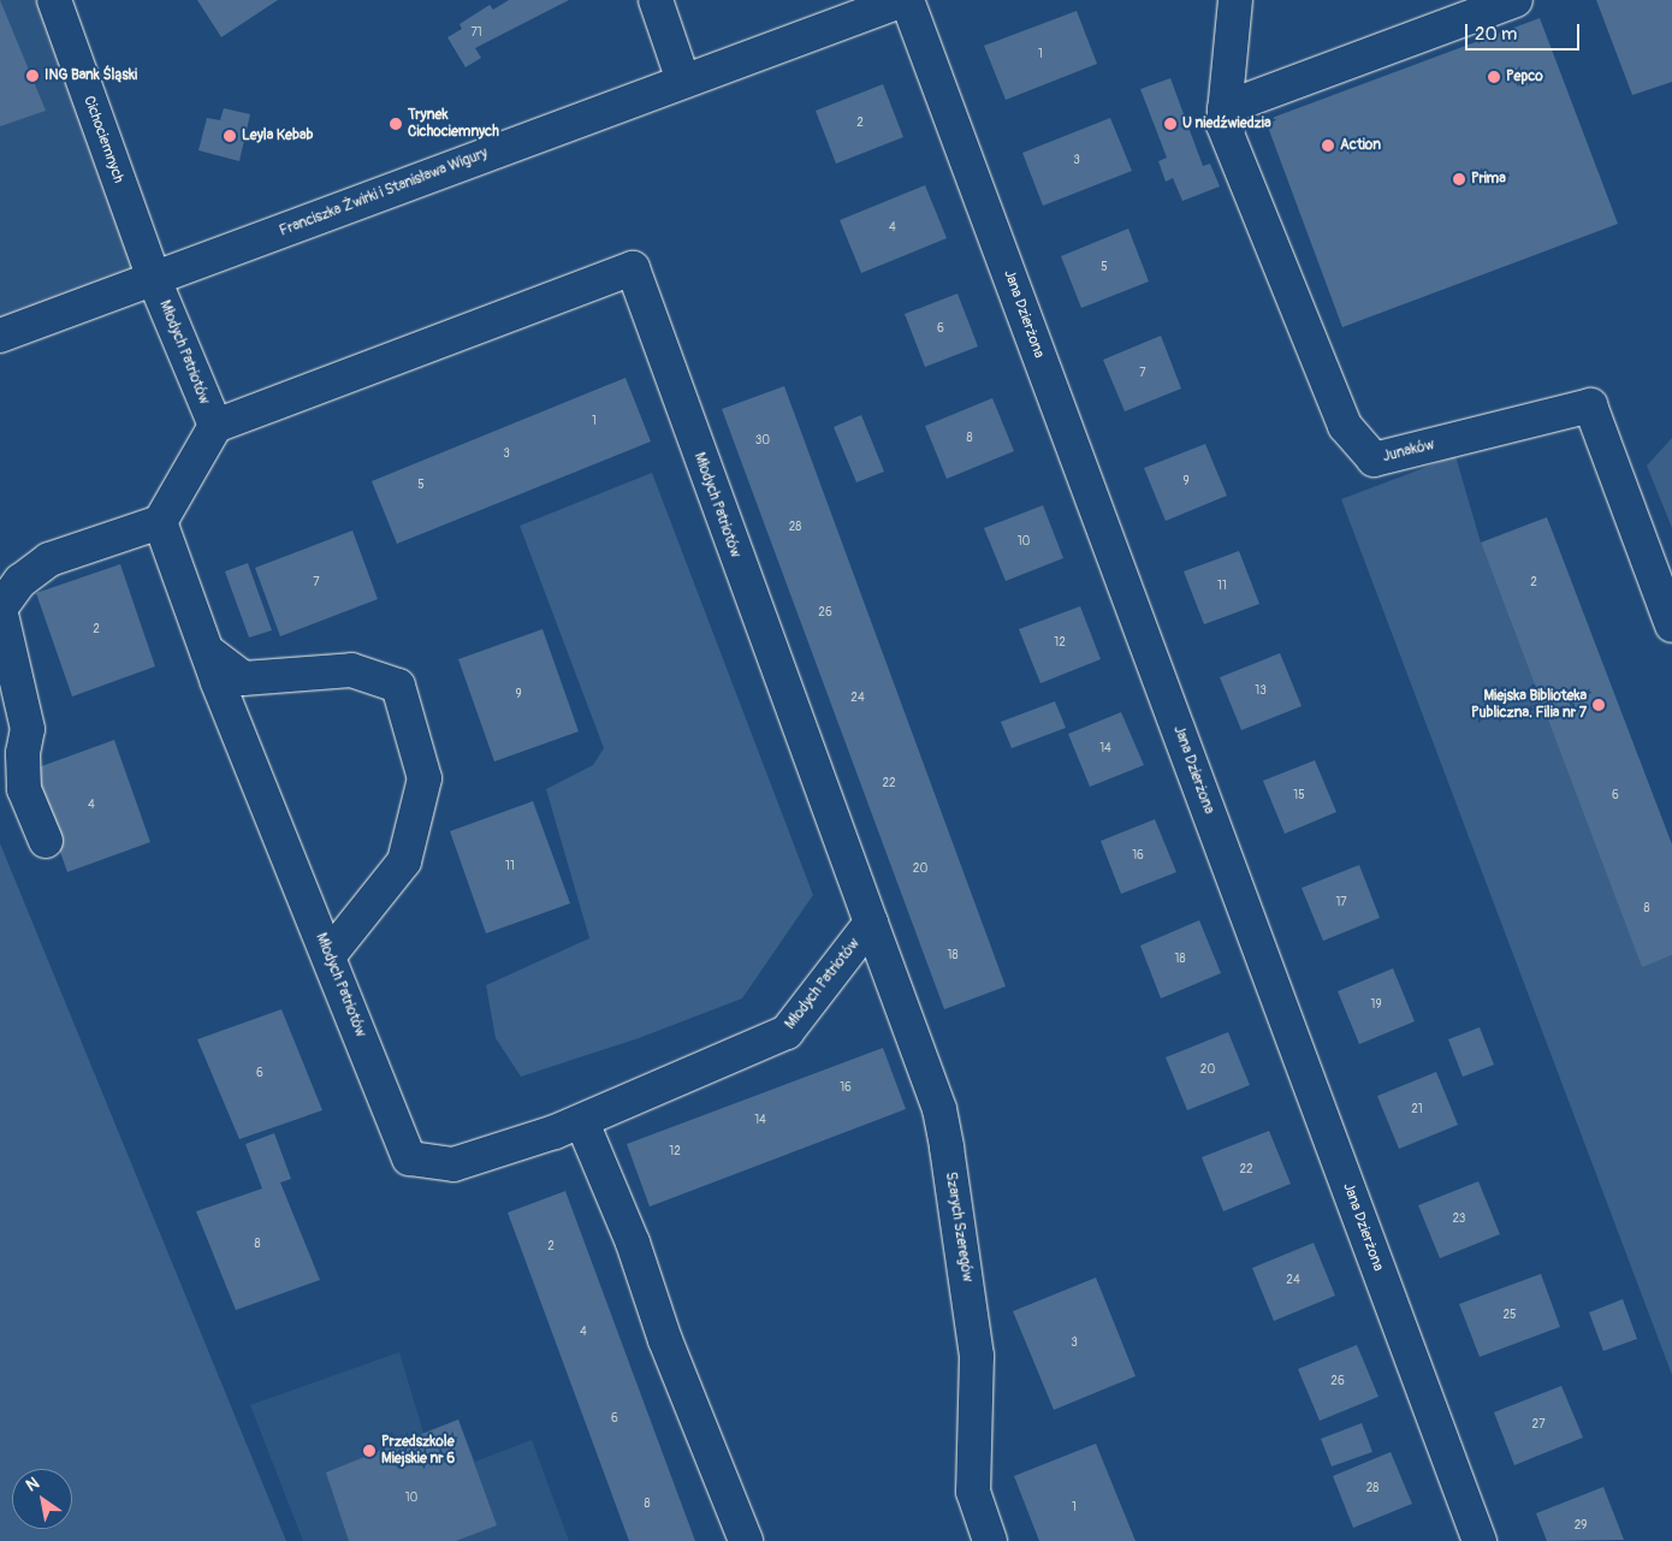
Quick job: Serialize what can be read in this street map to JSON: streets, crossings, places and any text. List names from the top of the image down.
{
  "streets": {
    "street": [
      "Cichociemnych",
      "Franciszka Żwirki i Stanisława Wigury",
      "Jana Dzierżona",
      "Młodych Patriotów",
      "Junaków",
      "Szarych Szeregów"
    ]
  },
  "crossings": [
    ["Cichociemnych", "Franciszka Żwirki i Stanisława Wigury"],
    ["Cichociemnych", "Młodych Patriotów"],
    ["Franciszka Żwirki i Stanisława Wigury", "Jana Dzierżona"],
    ["Franciszka Żwirki i Stanisława Wigury", "Młodych Patriotów"],
    ["Młodych Patriotów", "Szarych Szeregów"]
  ],
  "places": [
    "ING Bank Śląski",
    "Pepco",
    "Trynek Cichociemnych",
    "U niedźwiedzia",
    "Leyla Kebab",
    "Action",
    "Prima",
    "Miejska Biblioteka Publiczna. Filia nr 7",
    "Przedszkole Miejskie nr 6"
  ],
  "house_numbers": [
    "71",
    "1",
    "2",
    "3",
    "4",
    "5",
    "6",
    "7",
    "1",
    "8",
    "30",
    "3",
    "9",
    "5",
    "28",
    "10",
    "7",
    "2",
    "11",
    "26",
    "2",
    "12",
    "13",
    "9",
    "24",
    "14",
    "22",
    "15",
    "6",
    "4",
    "16",
    "11",
    "20",
    "17",
    "8",
    "18",
    "18",
    "19",
    "20",
    "6",
    "16",
    "21",
    "14",
    "12",
    "22",
    "23",
    "8",
    "2",
    "24",
    "25",
    "4",
    "3",
    "26",
    "6",
    "27",
    "28",
    "10",
    "8",
    "1",
    "29"
  ],
  "scale_bar": "20 m",
  "north": "top left"
}
